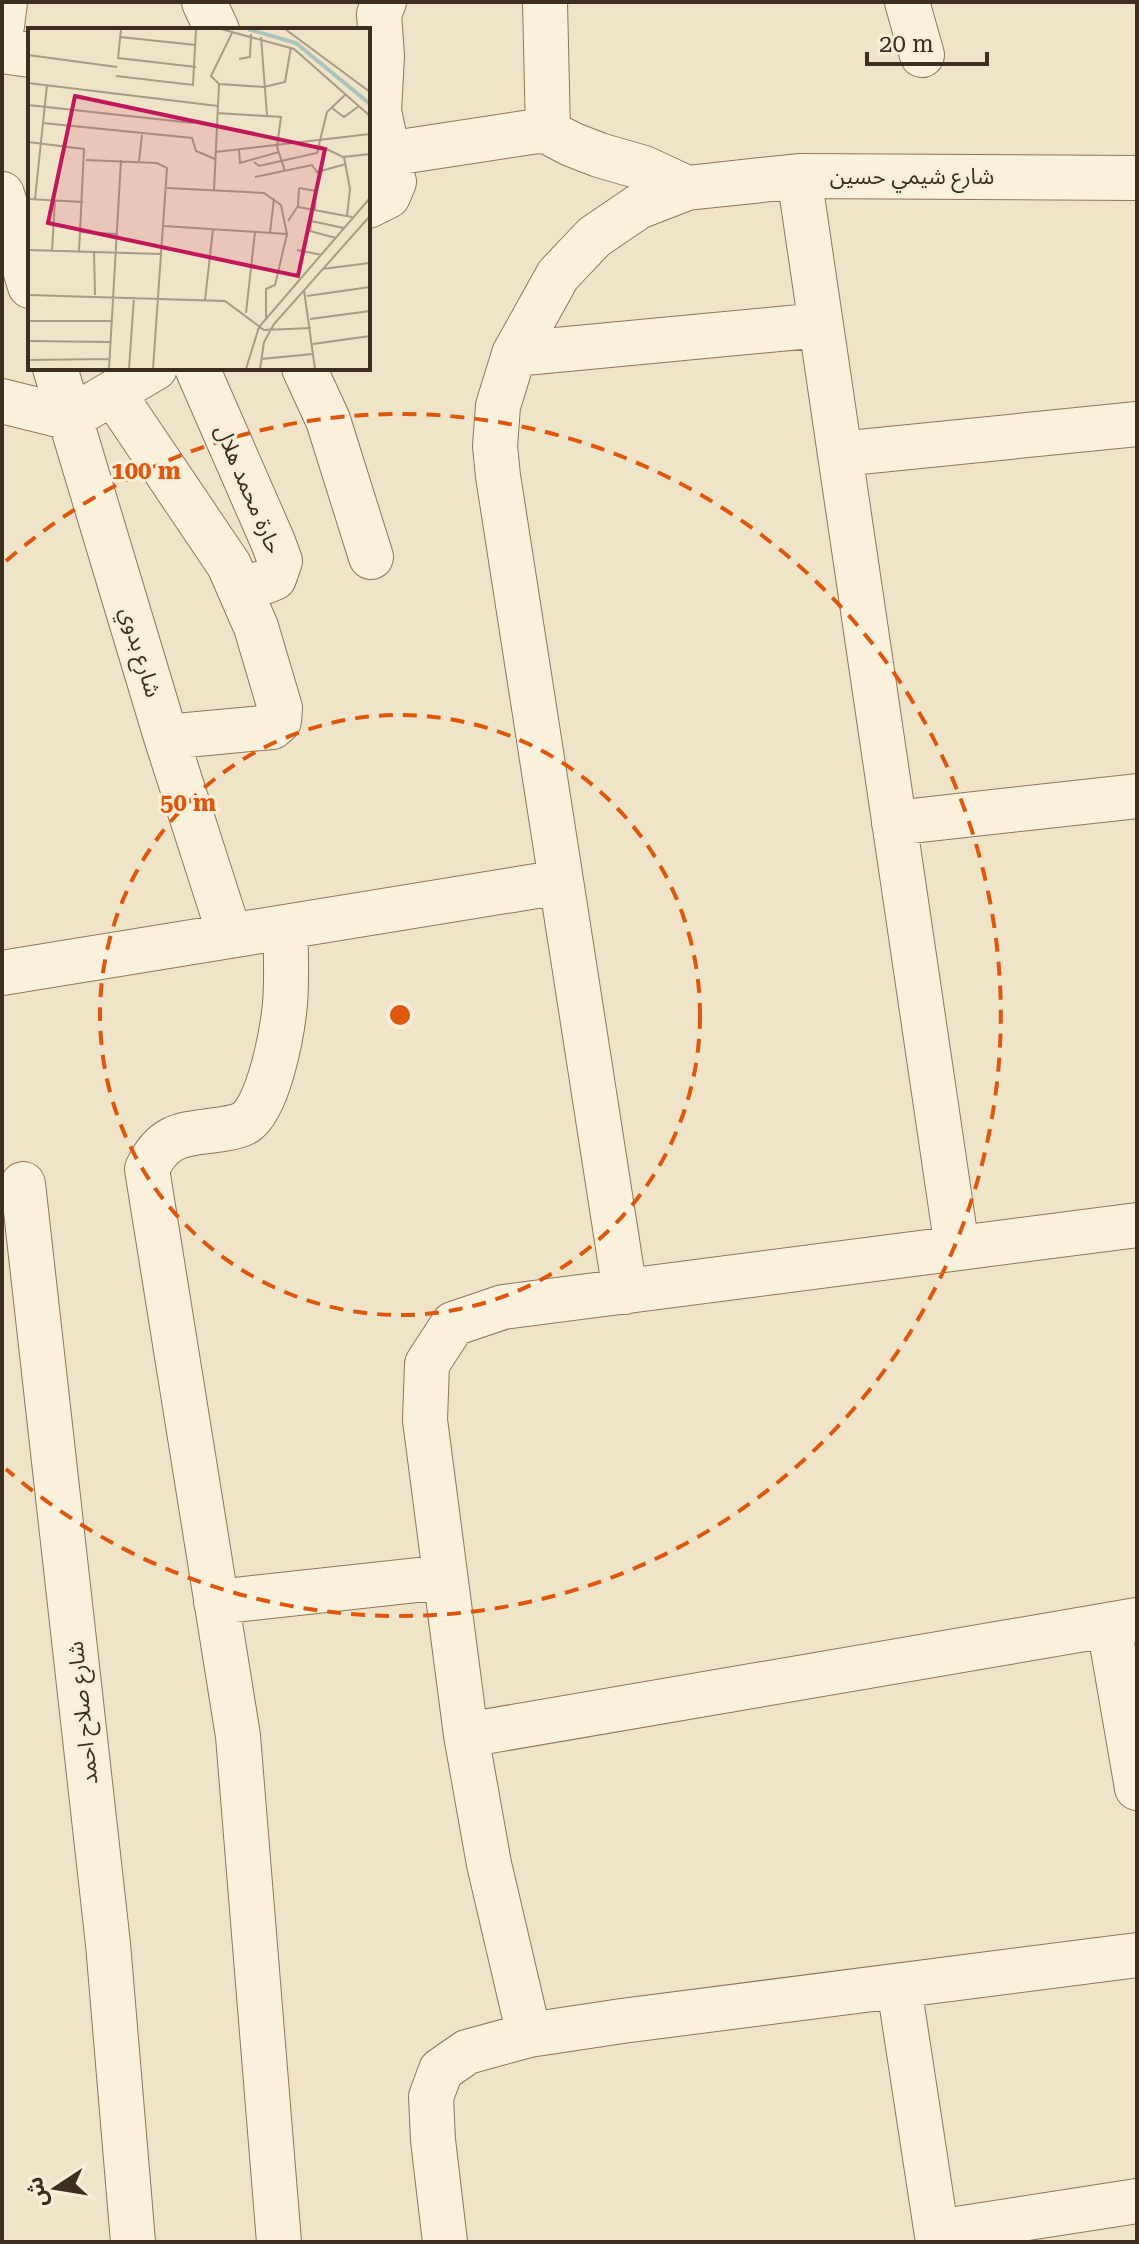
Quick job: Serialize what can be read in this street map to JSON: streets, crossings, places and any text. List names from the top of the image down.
{
  "streets": {
    "street": [
      "شارع شيمي حسين",
      "حارة محمد هلال",
      "شارع بدوي",
      "شارع صلاح احمد"
    ]
  },
  "scale_bar": "20 m",
  "north": "left",
  "rings": ["100 m", "50 m"]
}
